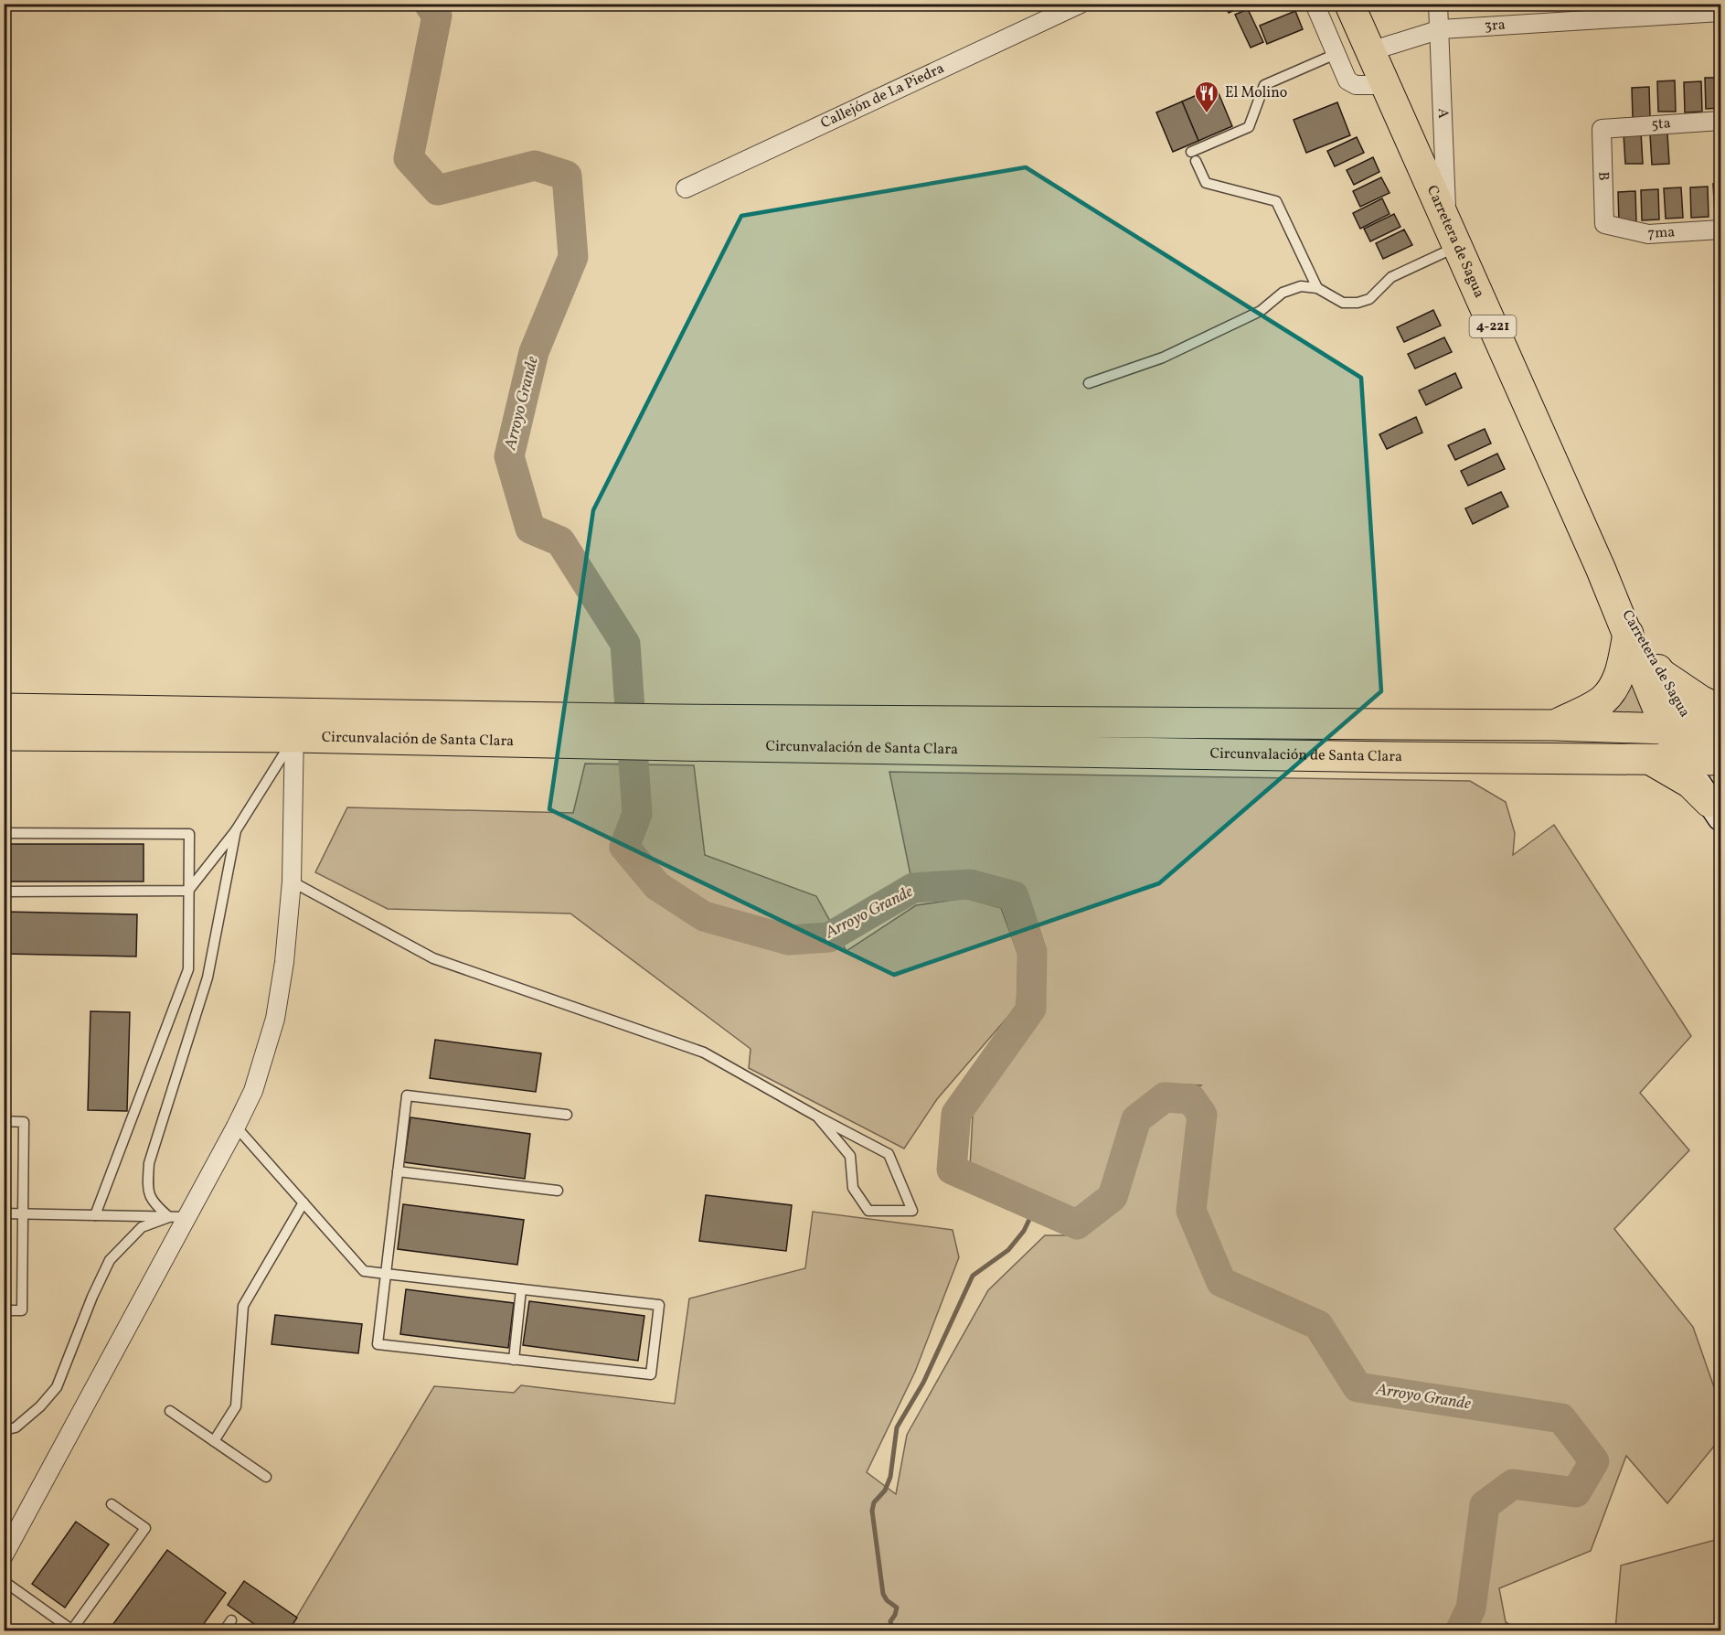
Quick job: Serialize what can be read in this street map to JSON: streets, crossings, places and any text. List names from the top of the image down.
{
  "streets": {
    "highway": ["Circunvalación de Santa Clara"],
    "main road": ["Carretera de Sagua", "4-221"],
    "street": [
      "3ra",
      "Callejón de La Piedra",
      "A",
      "5ta",
      "B",
      "7ma"
    ]
  },
  "crossings": [
    ["3ra", "A"],
    ["3ra", "Carretera de Sagua"],
    ["A", "Carretera de Sagua"],
    ["5ta", "B"],
    ["B", "7ma"],
    ["Carretera de Sagua", "Circunvalación de Santa Clara"]
  ],
  "water": ["Arroyo Grande"],
  "places": {
    "restaurant": ["El Molino"]
  }
}
